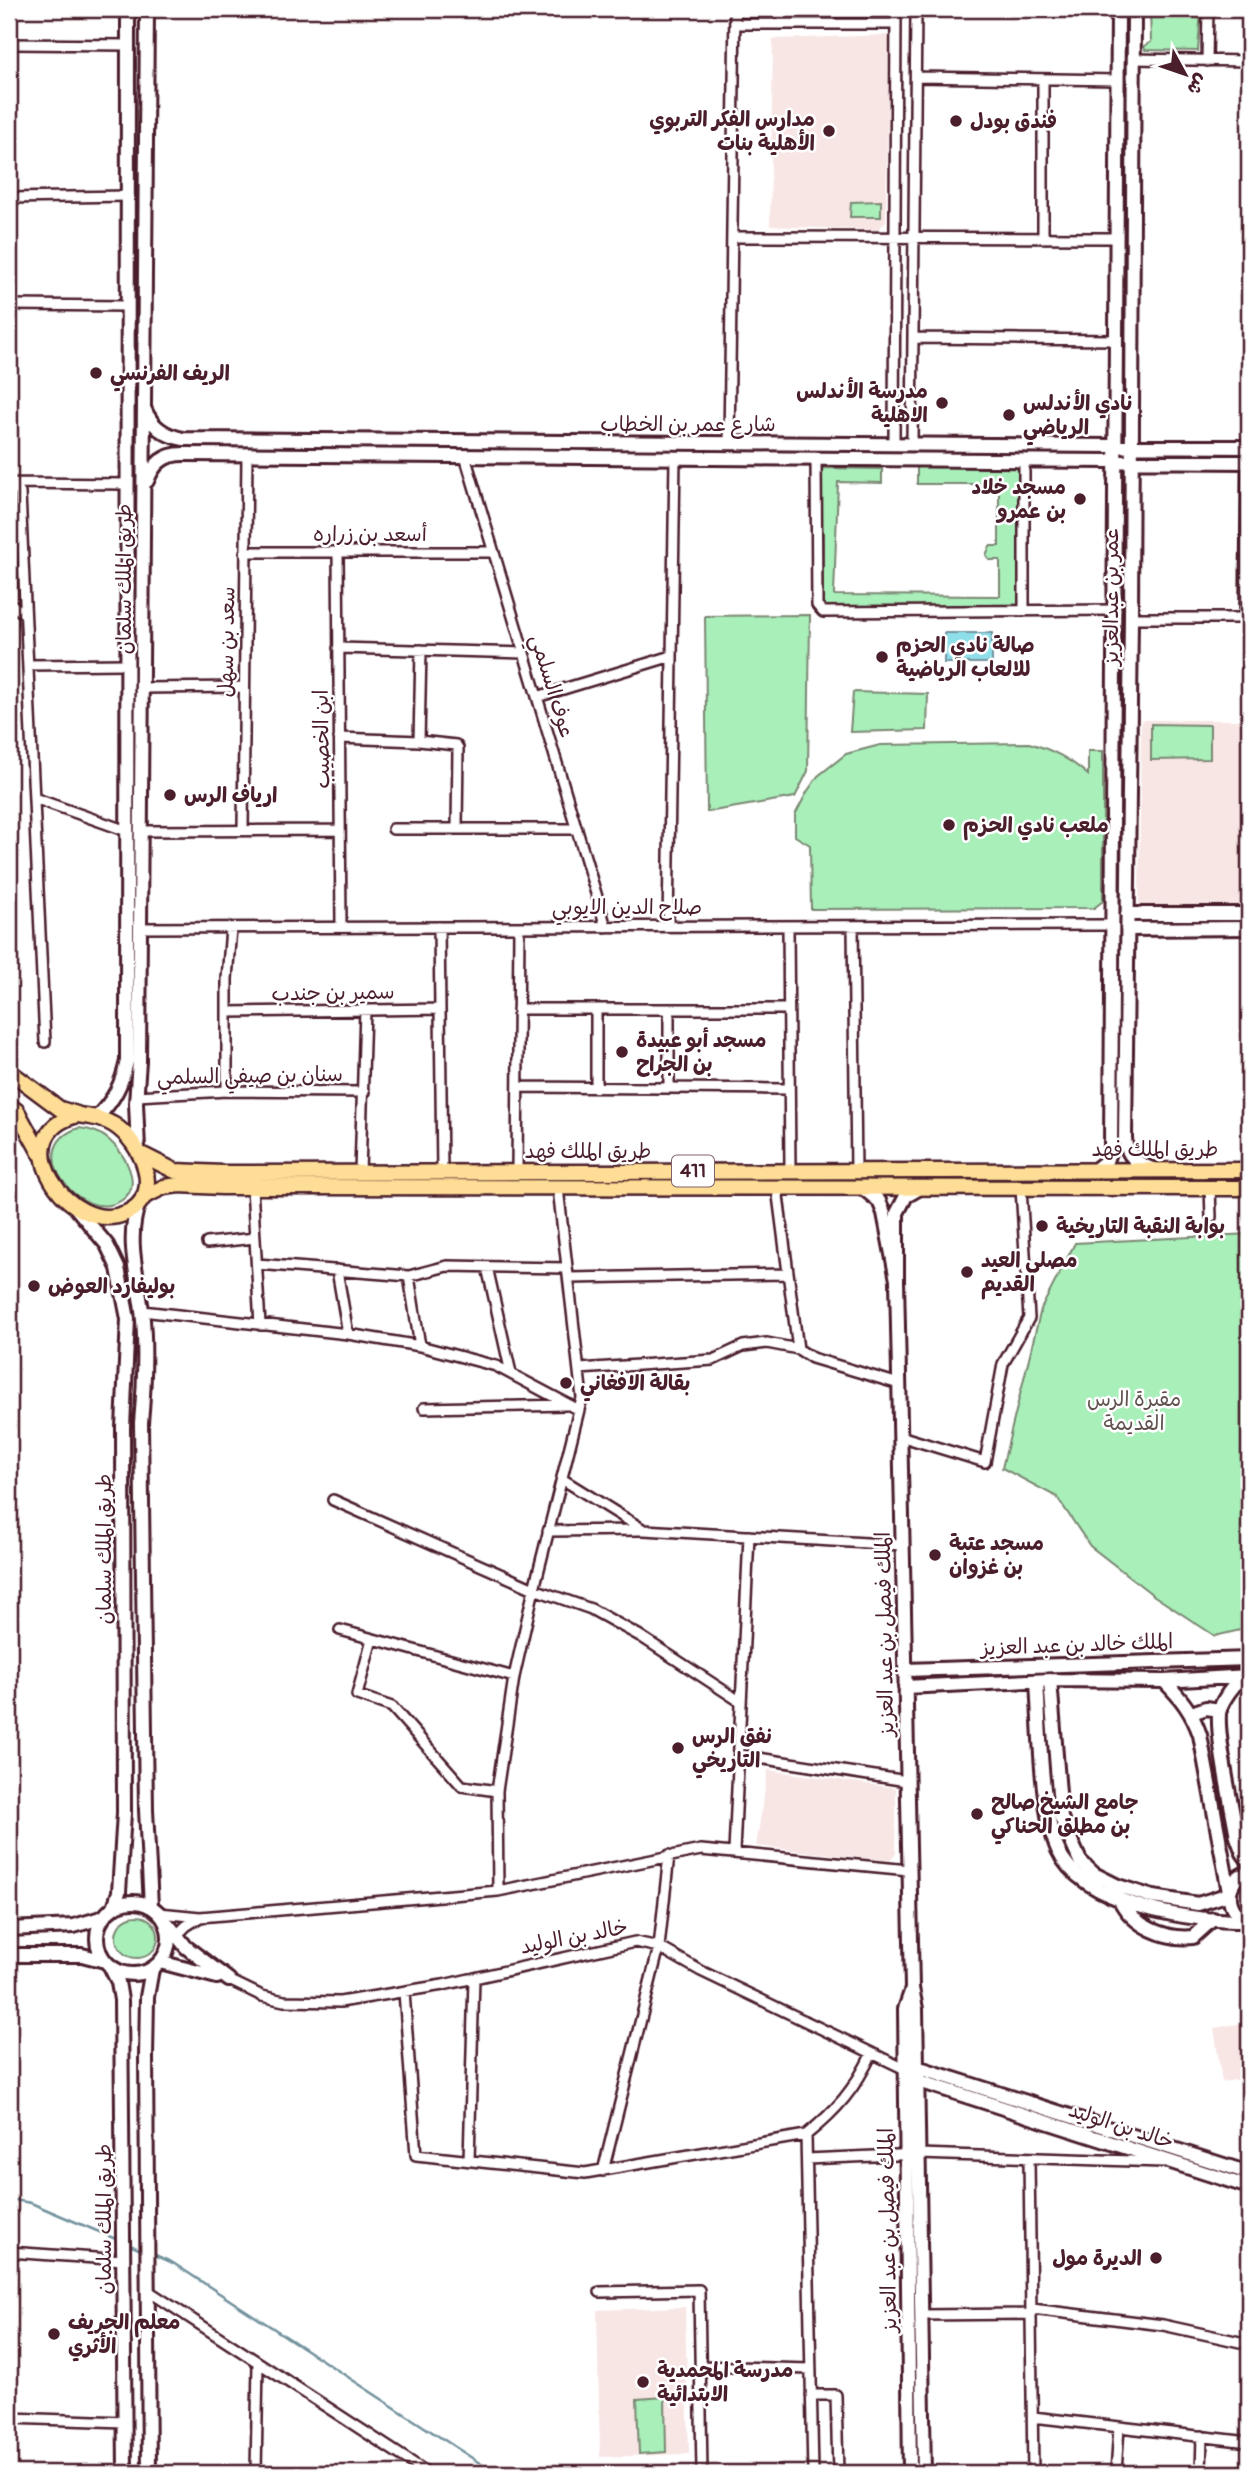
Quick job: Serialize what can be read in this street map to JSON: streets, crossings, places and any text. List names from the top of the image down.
{
  "streets": {
    "main road": ["طريق الملك فهد", "411"],
    "street": [
      "شارع عمر بن الخطاب",
      "أسعد بن زراره",
      "طريق الملك سلمان",
      "عمر بن عبدالعزيز",
      "سعد بن سهل",
      "عوف السلمي",
      "ابن الخصيب",
      "صلاح الدين الايوبي",
      "سمير بن جندب",
      "سنان بن صيفي السلمي",
      "الملك فيصل بن عبد العزيز",
      "الملك خالد بن عبد العزيز",
      "خالد بن الوليد"
    ]
  },
  "crossings": [
    ["شارع عمر بن الخطاب", "طريق الملك سلمان"],
    ["شارع عمر بن الخطاب", "عمر بن عبدالعزيز"],
    ["شارع عمر بن الخطاب", "سعد بن سهل"],
    ["شارع عمر بن الخطاب", "عوف السلمي"],
    ["أسعد بن زراره", "سعد بن سهل"],
    ["أسعد بن زراره", "عوف السلمي"],
    ["أسعد بن زراره", "ابن الخصيب"],
    ["طريق الملك سلمان", "صلاح الدين الايوبي"],
    ["طريق الملك سلمان", "سنان بن صيفي السلمي"],
    ["طريق الملك سلمان", "طريق الملك فهد"],
    ["عمر بن عبدالعزيز", "صلاح الدين الايوبي"],
    ["عمر بن عبدالعزيز", "طريق الملك فهد"],
    ["عوف السلمي", "صلاح الدين الايوبي"],
    ["ابن الخصيب", "صلاح الدين الايوبي"],
    ["الملك فيصل بن عبد العزيز", "الملك خالد بن عبد العزيز"],
    ["الملك فيصل بن عبد العزيز", "خالد بن الوليد"]
  ],
  "parks": ["مقبرة الرس القديمة"],
  "places": [
    "فندق بودل",
    "مدارس الفكر التربوي الأهلية بنات",
    "الريف الفرنسي",
    "مدرسة الأندلس الاهلية",
    "نادي الأندلس الرياضي",
    "مسجد خلاد بن عمرو",
    "صالة نادي الحزم للالعاب الرياضية",
    "ارياف الرس",
    "ملعب نادي الحزم",
    "مسجد أبو عبيدة بن الجراح",
    "بوابة النقبة التاريخية",
    "مصلى العيد القديم",
    "بوليفارد العوض",
    "بقالة الافغاني",
    "مسجد عتبة بن غزوان",
    "نفق الرس التاريخي",
    "جامع الشيخ صالح بن مطلق الحناكي",
    "الديرة مول",
    "معلم الجريف الأثري",
    "مدرسة المحمدية الابتدائية"
  ],
  "north": "bottom right"
}
